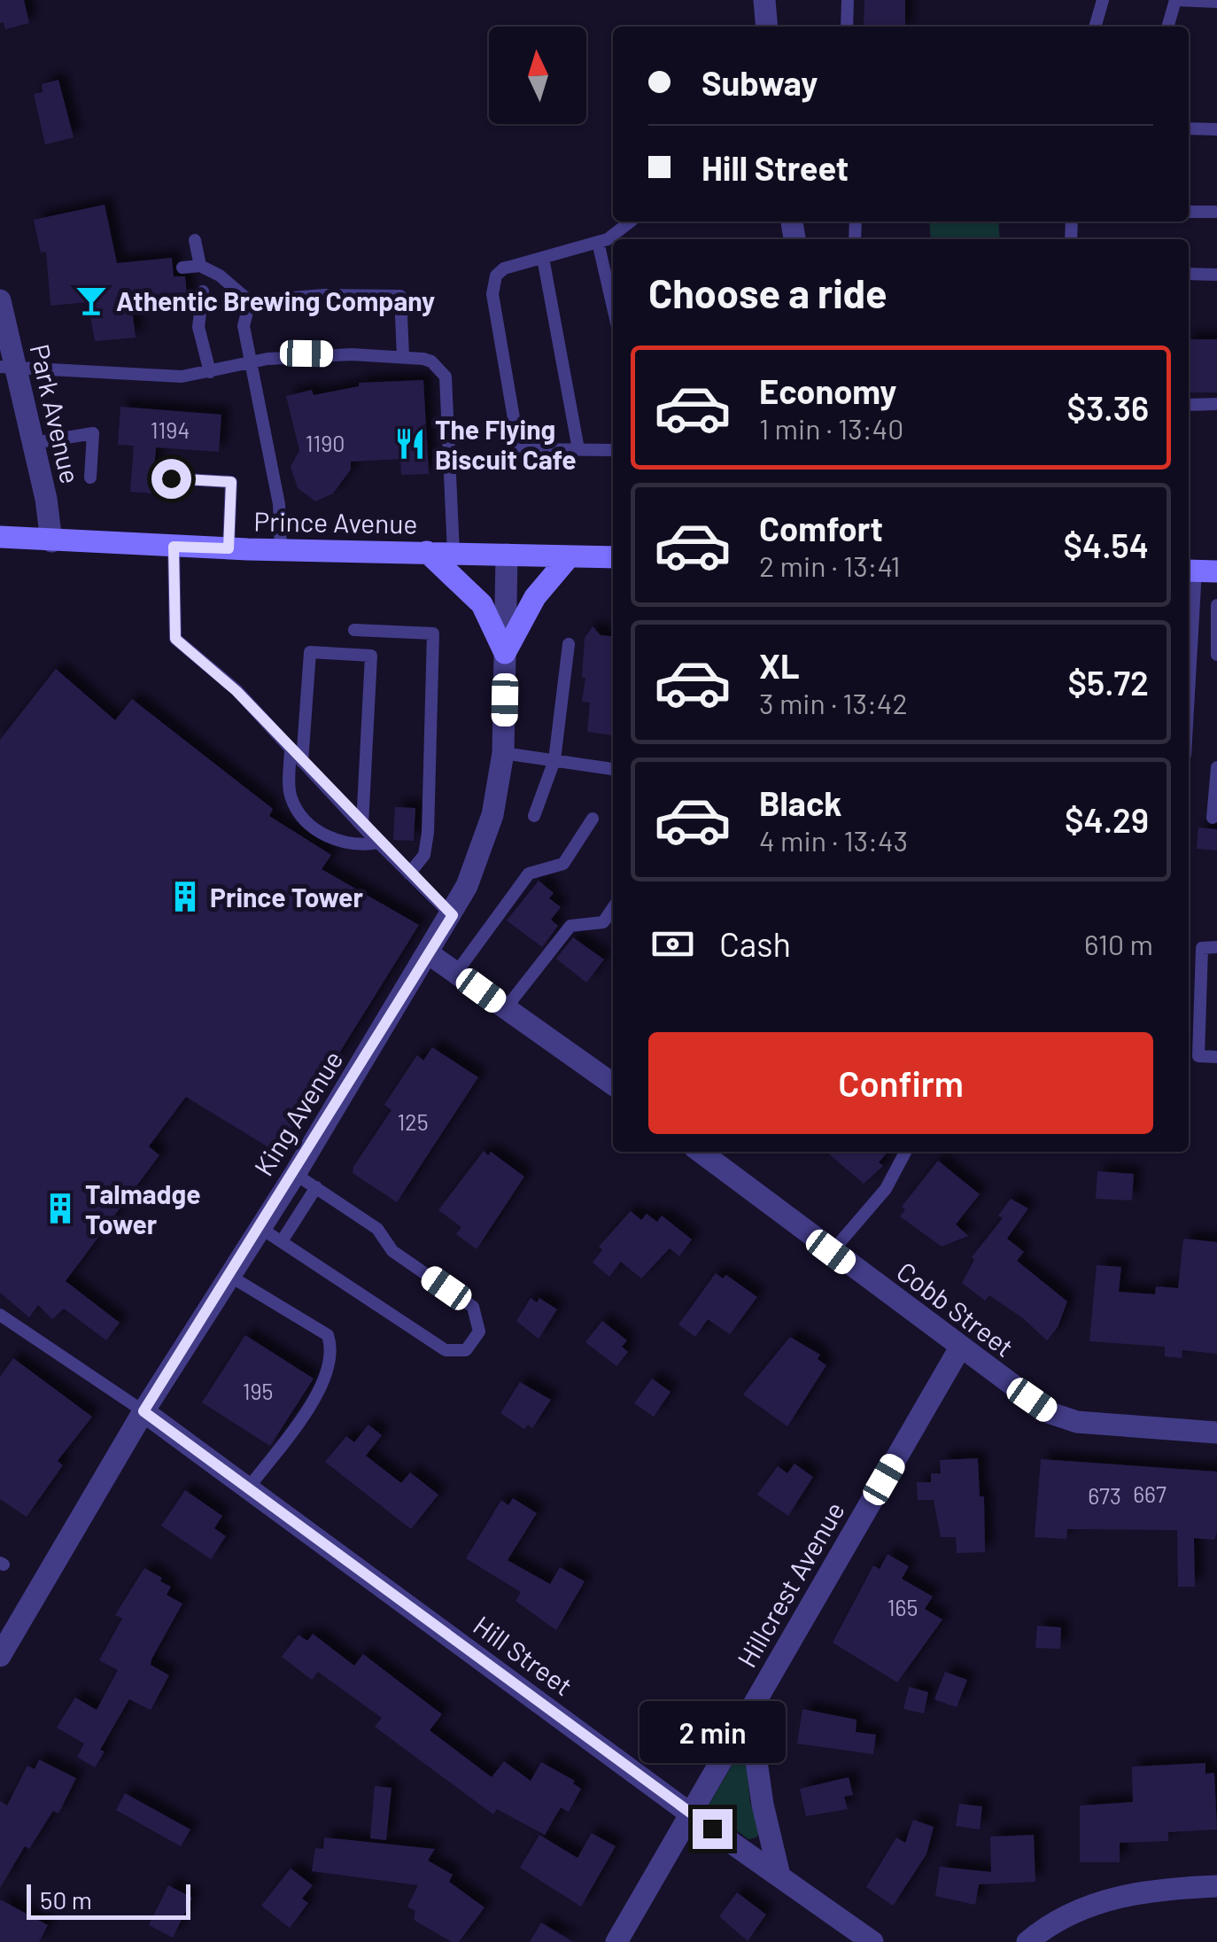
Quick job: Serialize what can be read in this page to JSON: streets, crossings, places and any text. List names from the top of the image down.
{
  "streets": {
    "main road": ["Prince Avenue"],
    "street": [
      "Park Avenue",
      "King Avenue",
      "Cobb Street",
      "Hillcrest Avenue",
      "Hill Street"
    ]
  },
  "crossings": [
    ["Park Avenue", "Prince Avenue"],
    ["Prince Avenue", "King Avenue"],
    ["King Avenue", "Hill Street"],
    ["Cobb Street", "Hillcrest Avenue"],
    ["Hillcrest Avenue", "Hill Street"]
  ],
  "places": {
    "bar": ["Athentic Brewing Company"],
    "restaurant": ["The Flying Biscuit Cafe"],
    "building": ["Prince Tower", "Talmadge Tower"]
  },
  "house_numbers": [
    "1194",
    "1190",
    "125",
    "195",
    "667",
    "673",
    "165"
  ],
  "scale_bar": "50 m",
  "north": "top",
  "page": {
    "banner": ["Subway", "Hill Street"],
    "heading": "Choose a ride",
    "list": [
      {
        "name": "Economy",
        "note": "1 min · 13:40",
        "value": "$3.36"
      },
      {
        "name": "Comfort",
        "note": "2 min · 13:41",
        "value": "$4.54"
      },
      {
        "name": "XL",
        "note": "3 min · 13:42",
        "value": "$5.72"
      },
      {
        "name": "Black",
        "note": "4 min · 13:43",
        "value": "$4.29"
      }
    ],
    "pay": ["Cash", "610 m"],
    "buttons": "Confirm",
    "bubble": "2 min",
    "scale": "50 m"
  }
}
